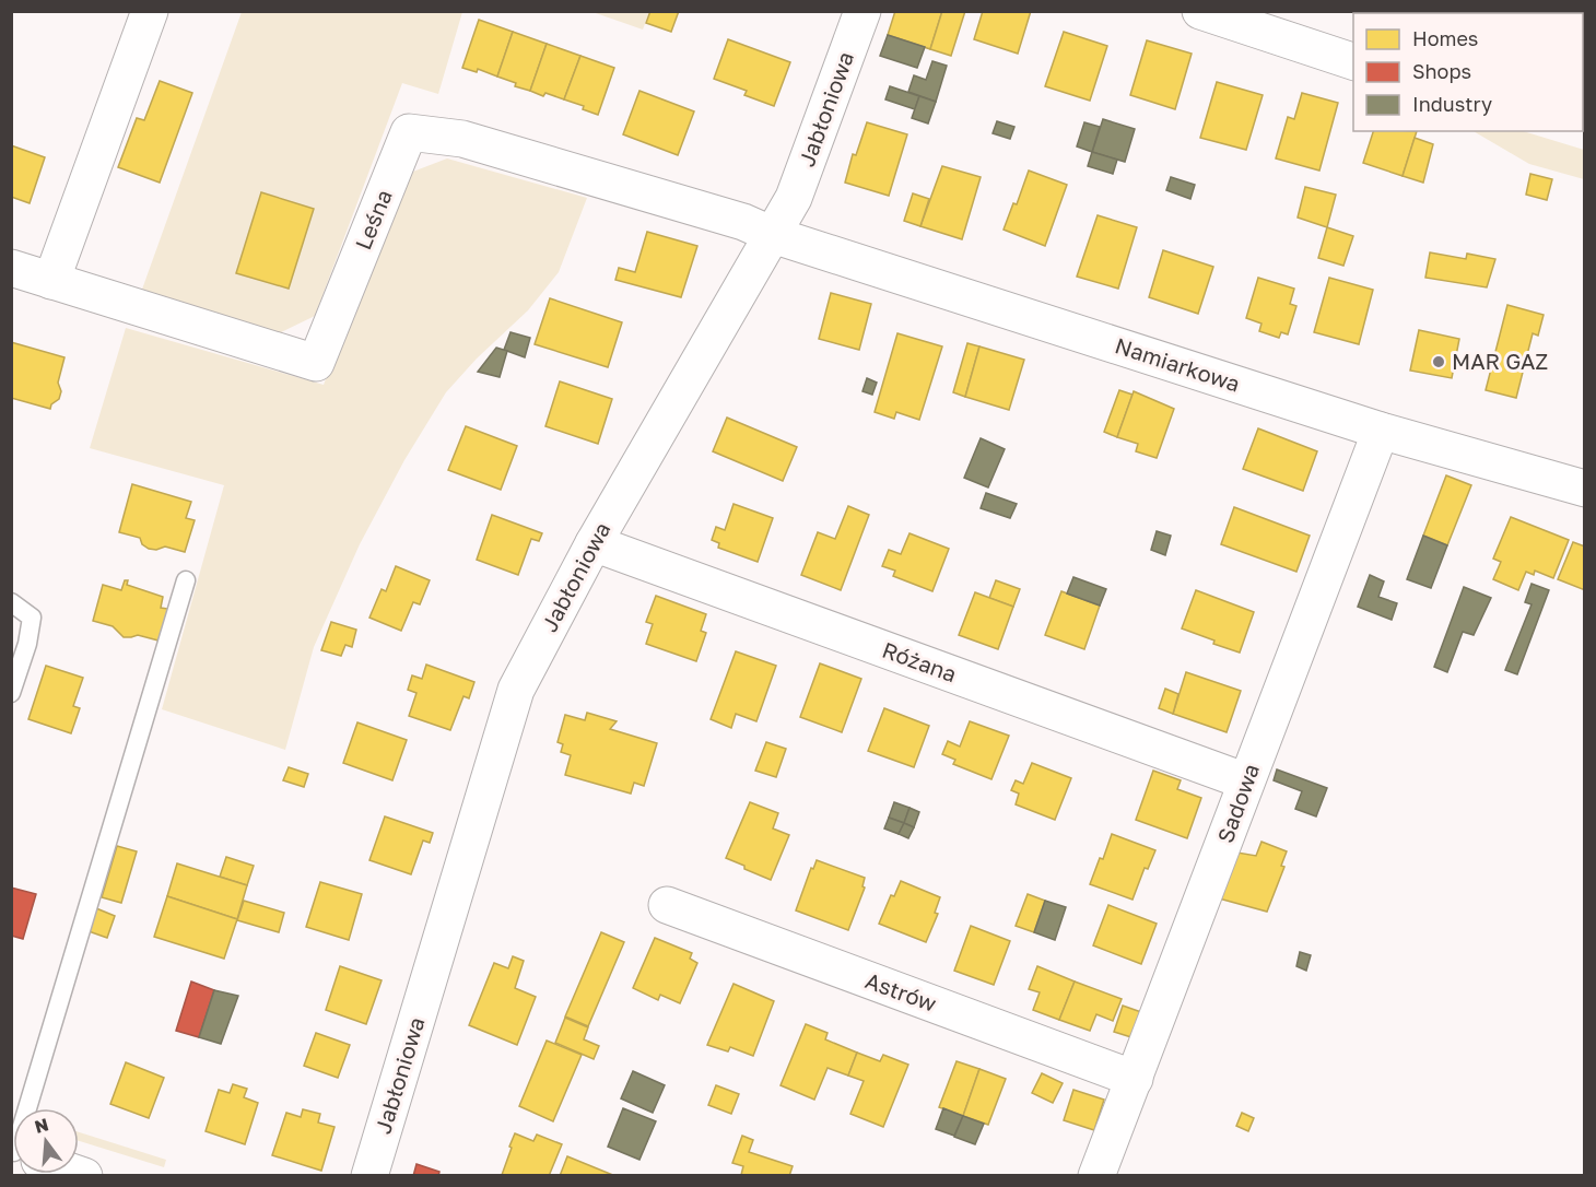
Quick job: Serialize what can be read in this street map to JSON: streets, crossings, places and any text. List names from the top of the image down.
{
  "streets": {
    "street": [
      "Jabłoniowa",
      "Leśna",
      "Namiarkowa",
      "Różana",
      "Sadowa",
      "Astrów"
    ]
  },
  "crossings": [
    ["Jabłoniowa", "Leśna"],
    ["Jabłoniowa", "Namiarkowa"],
    ["Jabłoniowa", "Różana"],
    ["Leśna", "Namiarkowa"],
    ["Namiarkowa", "Sadowa"],
    ["Różana", "Sadowa"],
    ["Sadowa", "Astrów"]
  ],
  "places": ["MAR GAZ"],
  "legend": ["Homes", "Shops", "Industry"],
  "north": "top"
}
